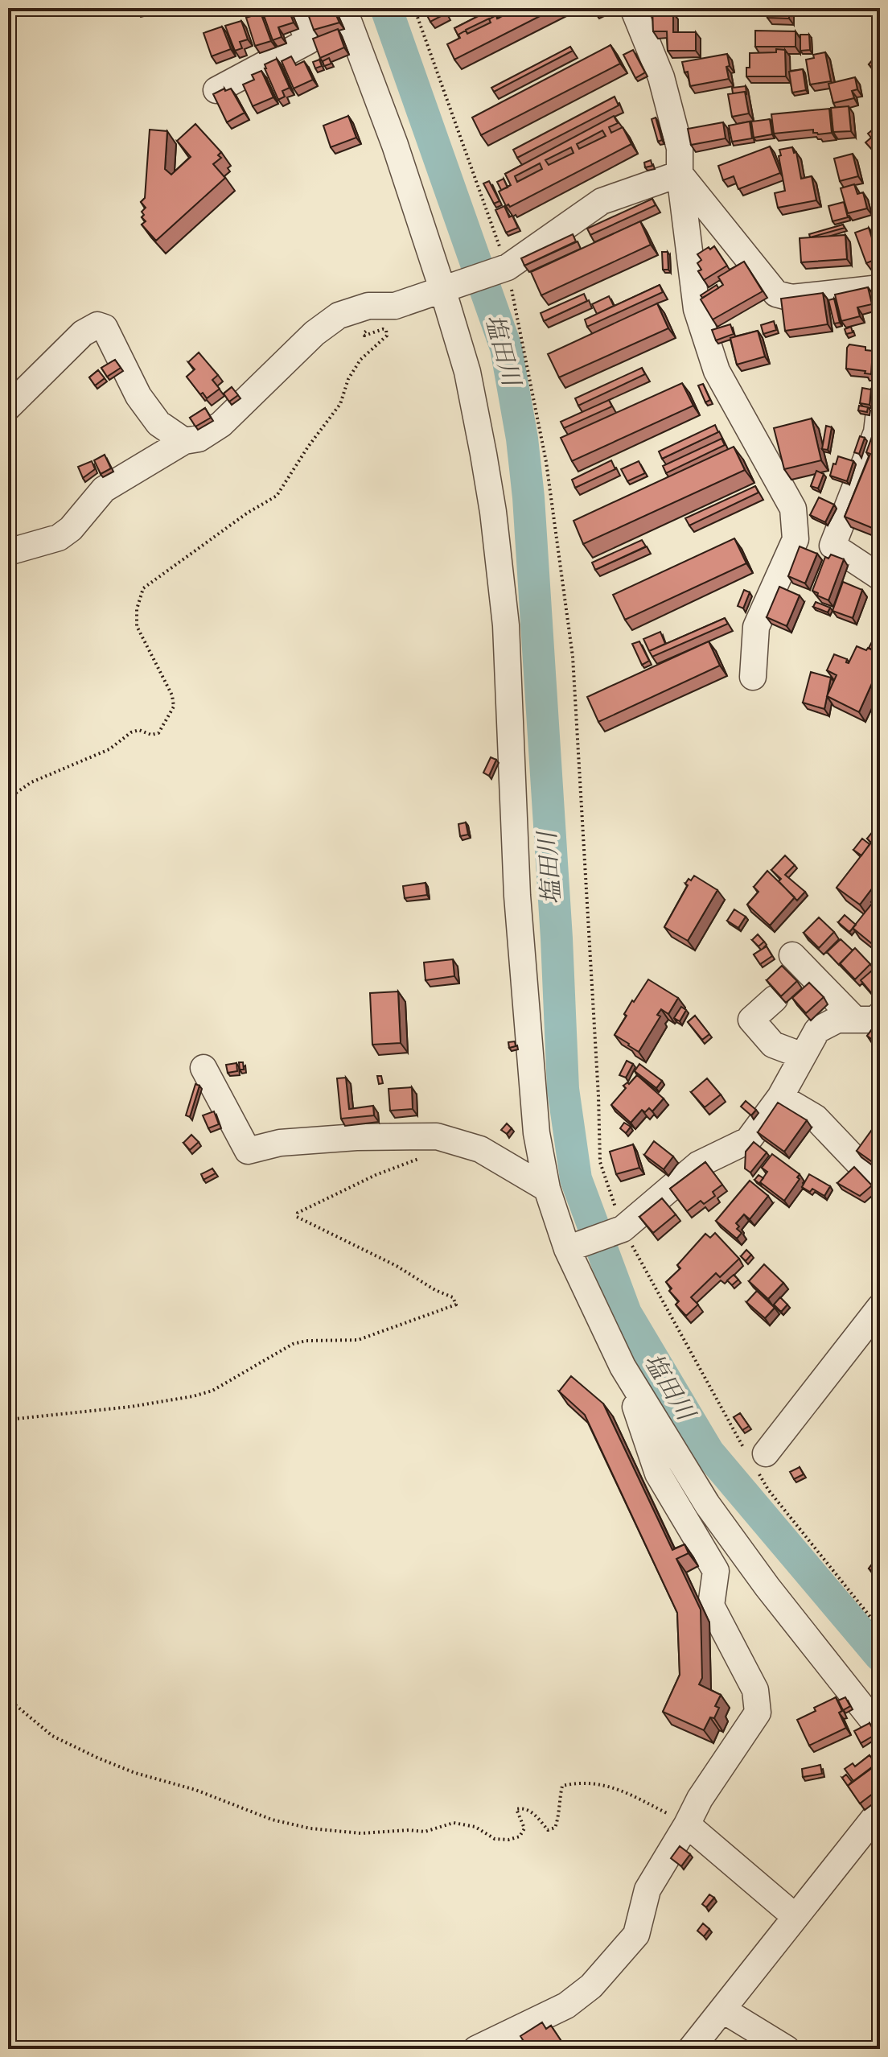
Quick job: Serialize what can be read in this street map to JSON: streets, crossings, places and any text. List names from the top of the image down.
{
  "water": ["塩田川"]
}
